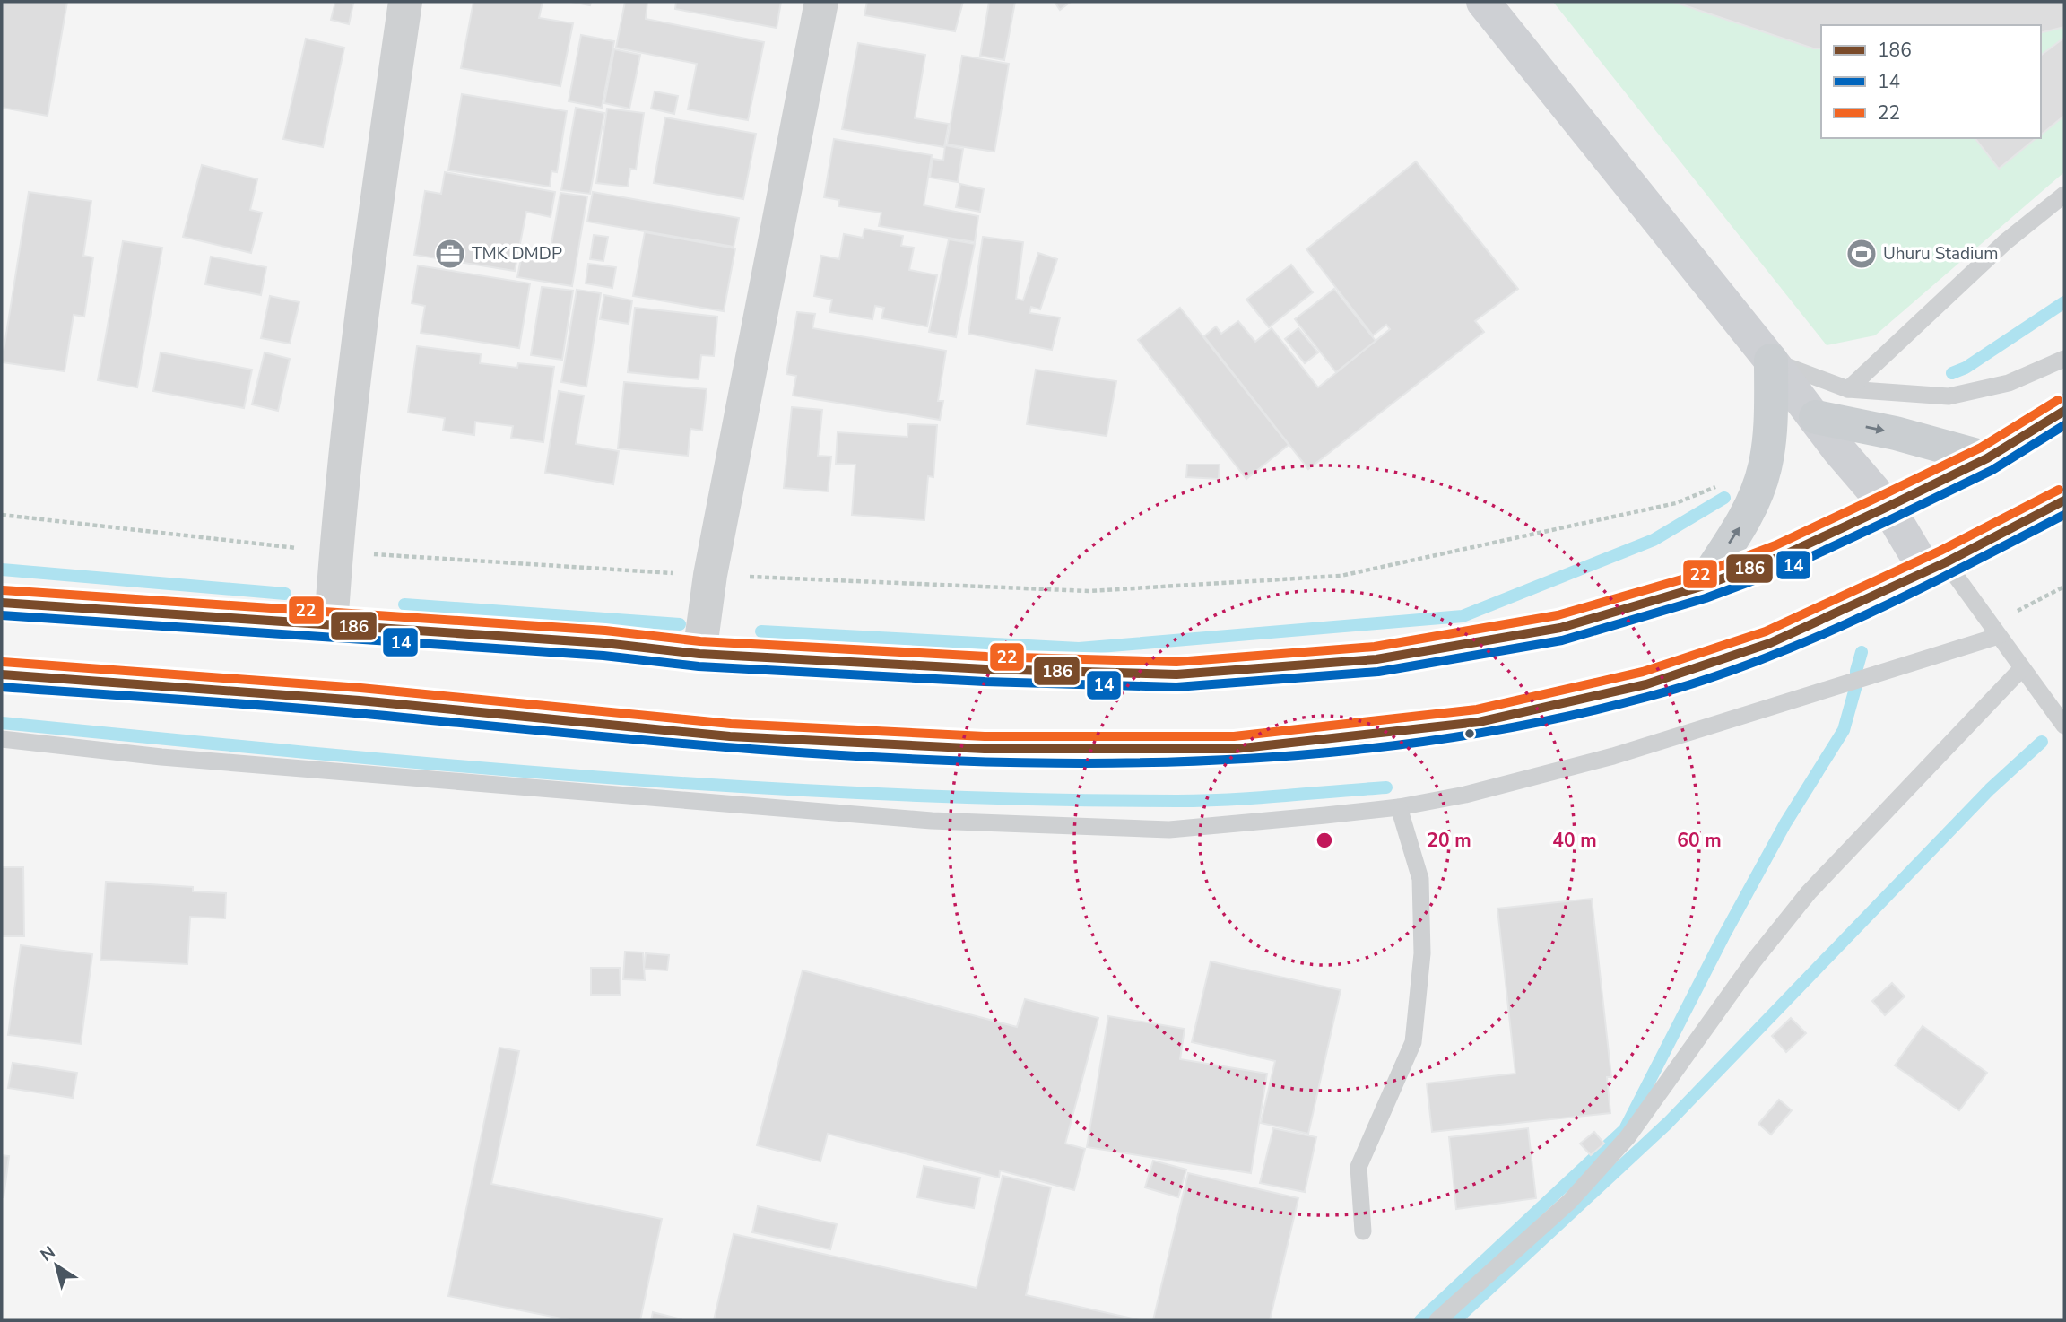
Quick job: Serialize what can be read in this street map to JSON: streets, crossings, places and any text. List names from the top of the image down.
{
  "places": {
    "office": ["TMK DMDP"],
    "sports": ["Uhuru Stadium"]
  },
  "lines": ["transit line 22", "transit line 186", "transit line 14"],
  "legend": ["186", "14", "22"],
  "north": "top left",
  "rings": ["20 m", "40 m", "60 m"]
}
